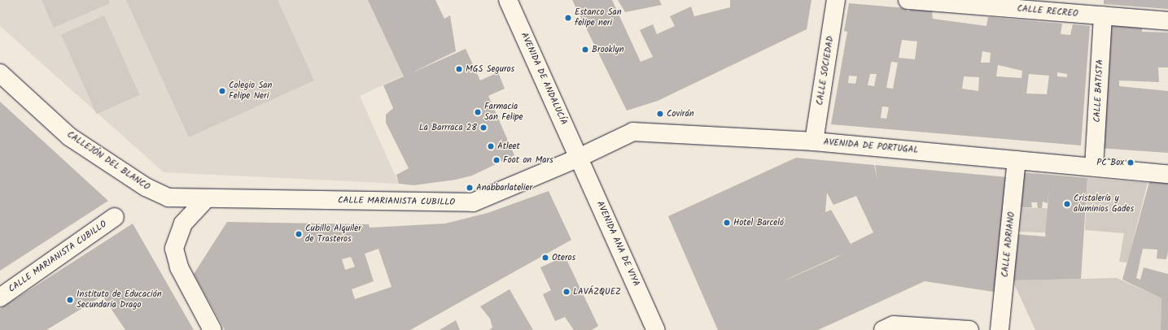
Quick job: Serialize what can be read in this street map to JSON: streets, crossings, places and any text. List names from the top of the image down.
{
  "streets": {
    "street": [
      "CALLE RECREO",
      "CALLE SOCIEDAD",
      "AVENIDA DE ANDALUCÍA",
      "CALLE BATISTA",
      "AVENIDA DE PORTUGAL",
      "CALLEJÓN DEL BLANCO",
      "CALLE MARIANISTA CUBILLO",
      "AVENIDA ANA DE VIYA",
      "CALLE ADRIANO"
    ]
  },
  "crossings": [
    ["CALLE RECREO", "CALLE BATISTA"],
    ["CALLE SOCIEDAD", "AVENIDA DE PORTUGAL"],
    ["AVENIDA DE ANDALUCÍA", "AVENIDA DE PORTUGAL"],
    ["AVENIDA DE ANDALUCÍA", "CALLE MARIANISTA CUBILLO"],
    ["AVENIDA DE ANDALUCÍA", "AVENIDA ANA DE VIYA"],
    ["CALLE BATISTA", "AVENIDA DE PORTUGAL"],
    ["AVENIDA DE PORTUGAL", "CALLE MARIANISTA CUBILLO"],
    ["AVENIDA DE PORTUGAL", "AVENIDA ANA DE VIYA"],
    ["AVENIDA DE PORTUGAL", "CALLE ADRIANO"],
    ["CALLEJÓN DEL BLANCO", "CALLE MARIANISTA CUBILLO"],
    ["CALLE MARIANISTA CUBILLO", "AVENIDA ANA DE VIYA"]
  ],
  "places": [
    "Estanco San felipe neri",
    "Brooklyn",
    "MGS Seguros",
    "Colegio San Felipe Neri",
    "Farmacia San Felipe",
    "Covirán",
    "La Barrraca 28",
    "Atleet",
    "Foot on Mars",
    "PC Box",
    "Anabbarlatelier",
    "Cristalería y aluminios Gades",
    "Hotel Barceló",
    "Cubillo Alquiler de Trasteros",
    "Oteros",
    "LAVÁZQUEZ",
    "Instituto de Educación Secundaria Drago"
  ]
}
